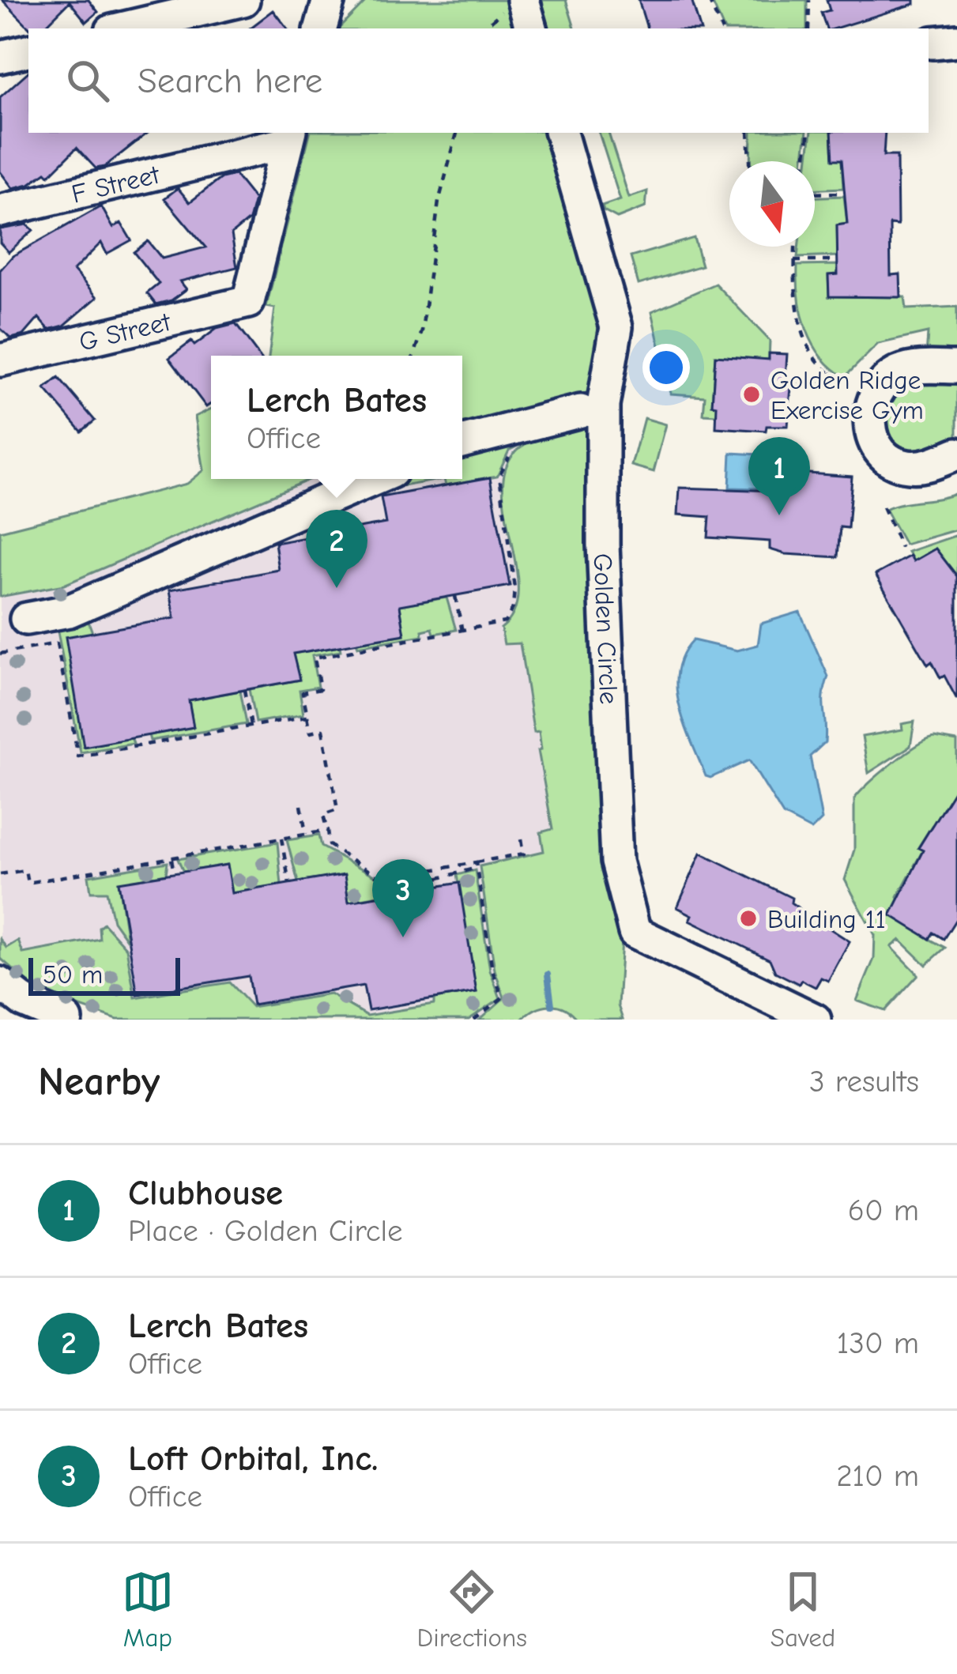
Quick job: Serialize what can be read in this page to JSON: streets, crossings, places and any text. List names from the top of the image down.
{
  "streets": {
    "street": ["F Street", "G Street", "Golden Circle"]
  },
  "crossings": [
    ["F Street", "G Street"]
  ],
  "places": ["Golden Ridge Exercise Gym", "Building 11"],
  "scale_bar": "50 m",
  "north": "bottom",
  "page": {
    "search": "Search here",
    "popup": ["Lerch Bates", "Office"],
    "pins": ["1", "2", "3"],
    "scale": "50 m",
    "heading": ["Nearby", "3 results"],
    "list": [
      {
        "mark": "1",
        "name": "Clubhouse",
        "note": "Place · Golden Circle",
        "value": "60 m"
      },
      {
        "mark": "2",
        "name": "Lerch Bates",
        "note": "Office",
        "value": "130 m"
      },
      {
        "mark": "3",
        "name": "Loft Orbital, Inc.",
        "note": "Office",
        "value": "210 m"
      }
    ],
    "nav": ["Map", "Directions", "Saved"]
  }
}
